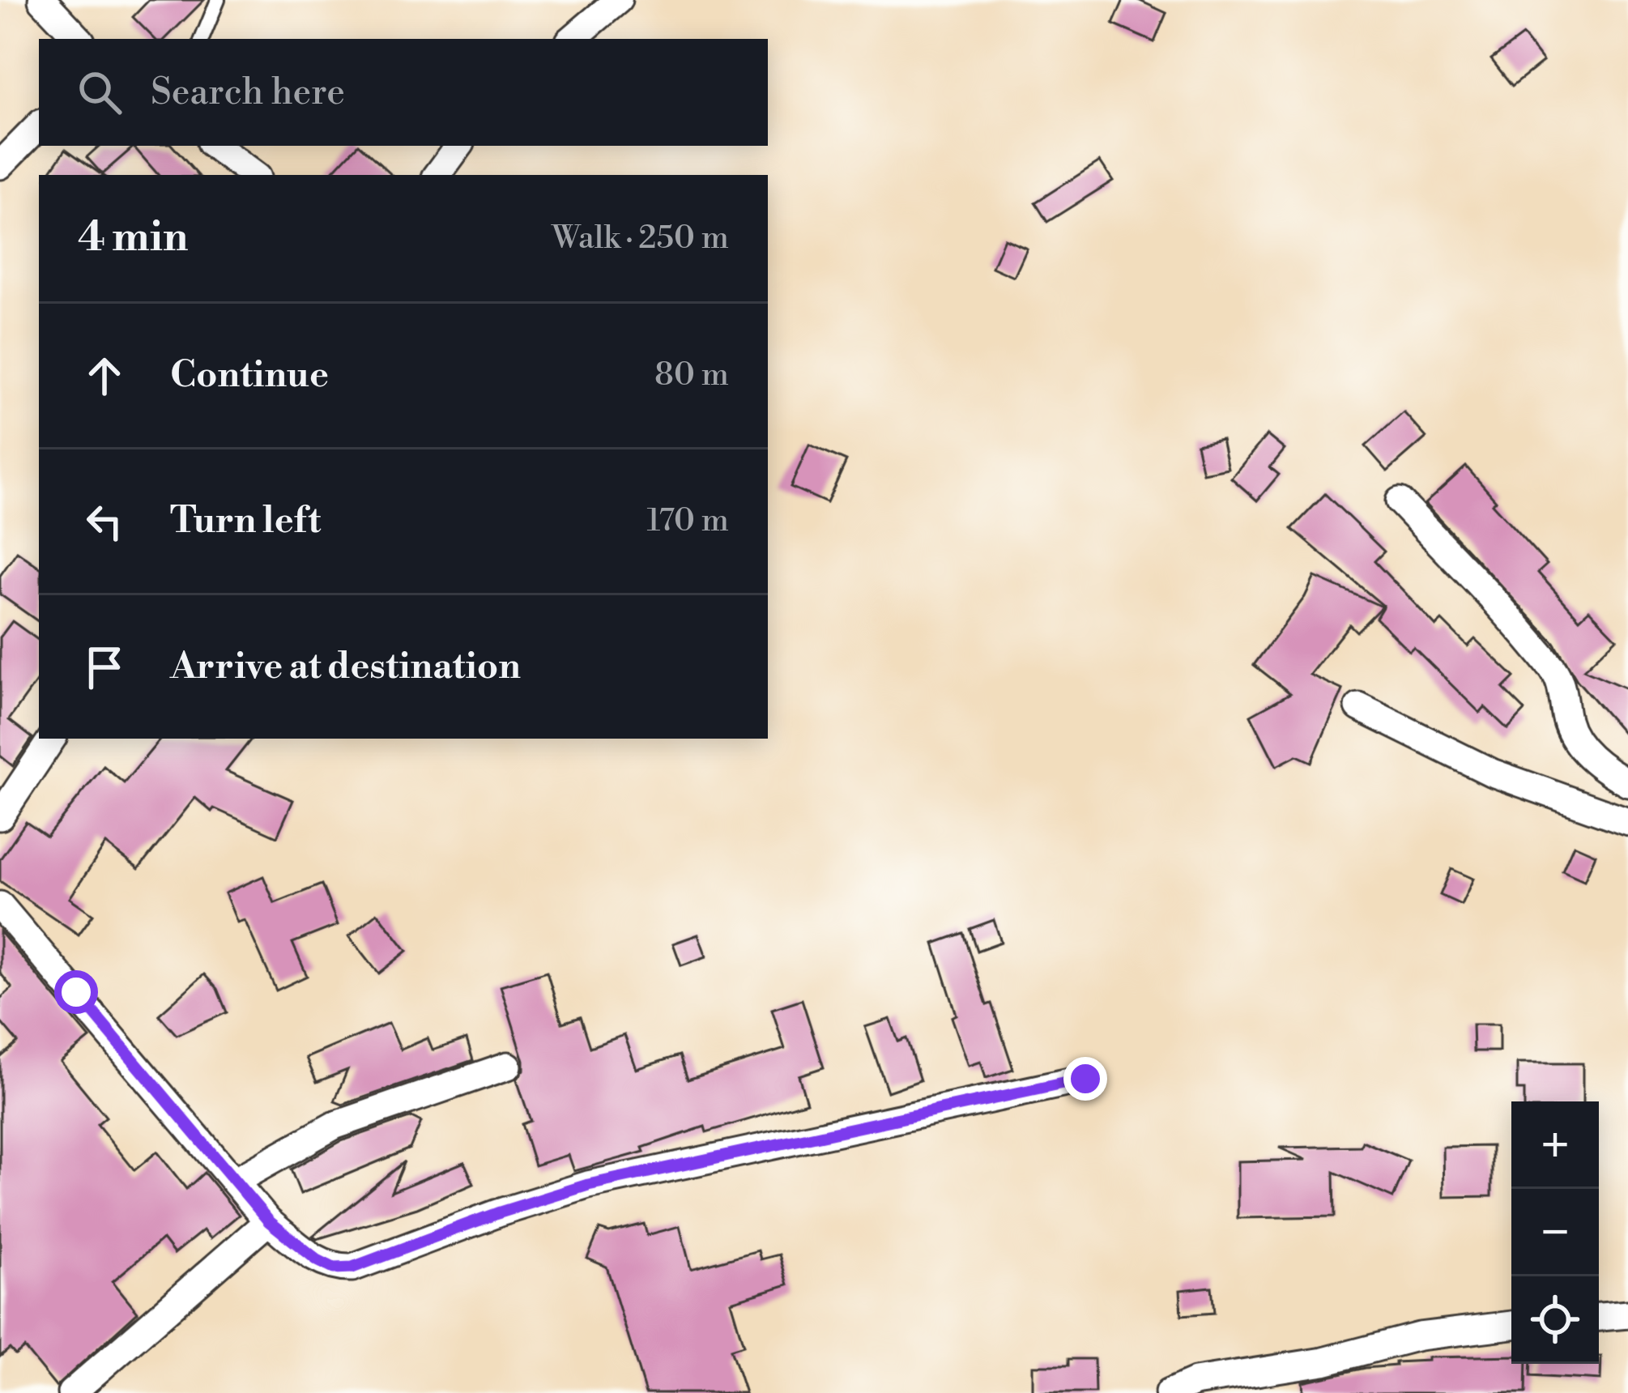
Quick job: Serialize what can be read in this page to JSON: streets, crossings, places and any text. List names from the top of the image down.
{
  "page": {
    "search": "Search here",
    "heading": ["4 min", "Walk · 250 m"],
    "list": [
      ["Continue", "80 m"],
      ["Turn left", "170 m"],
      "Arrive at destination"
    ],
    "map_buttons": ["+", "−"]
  }
}
